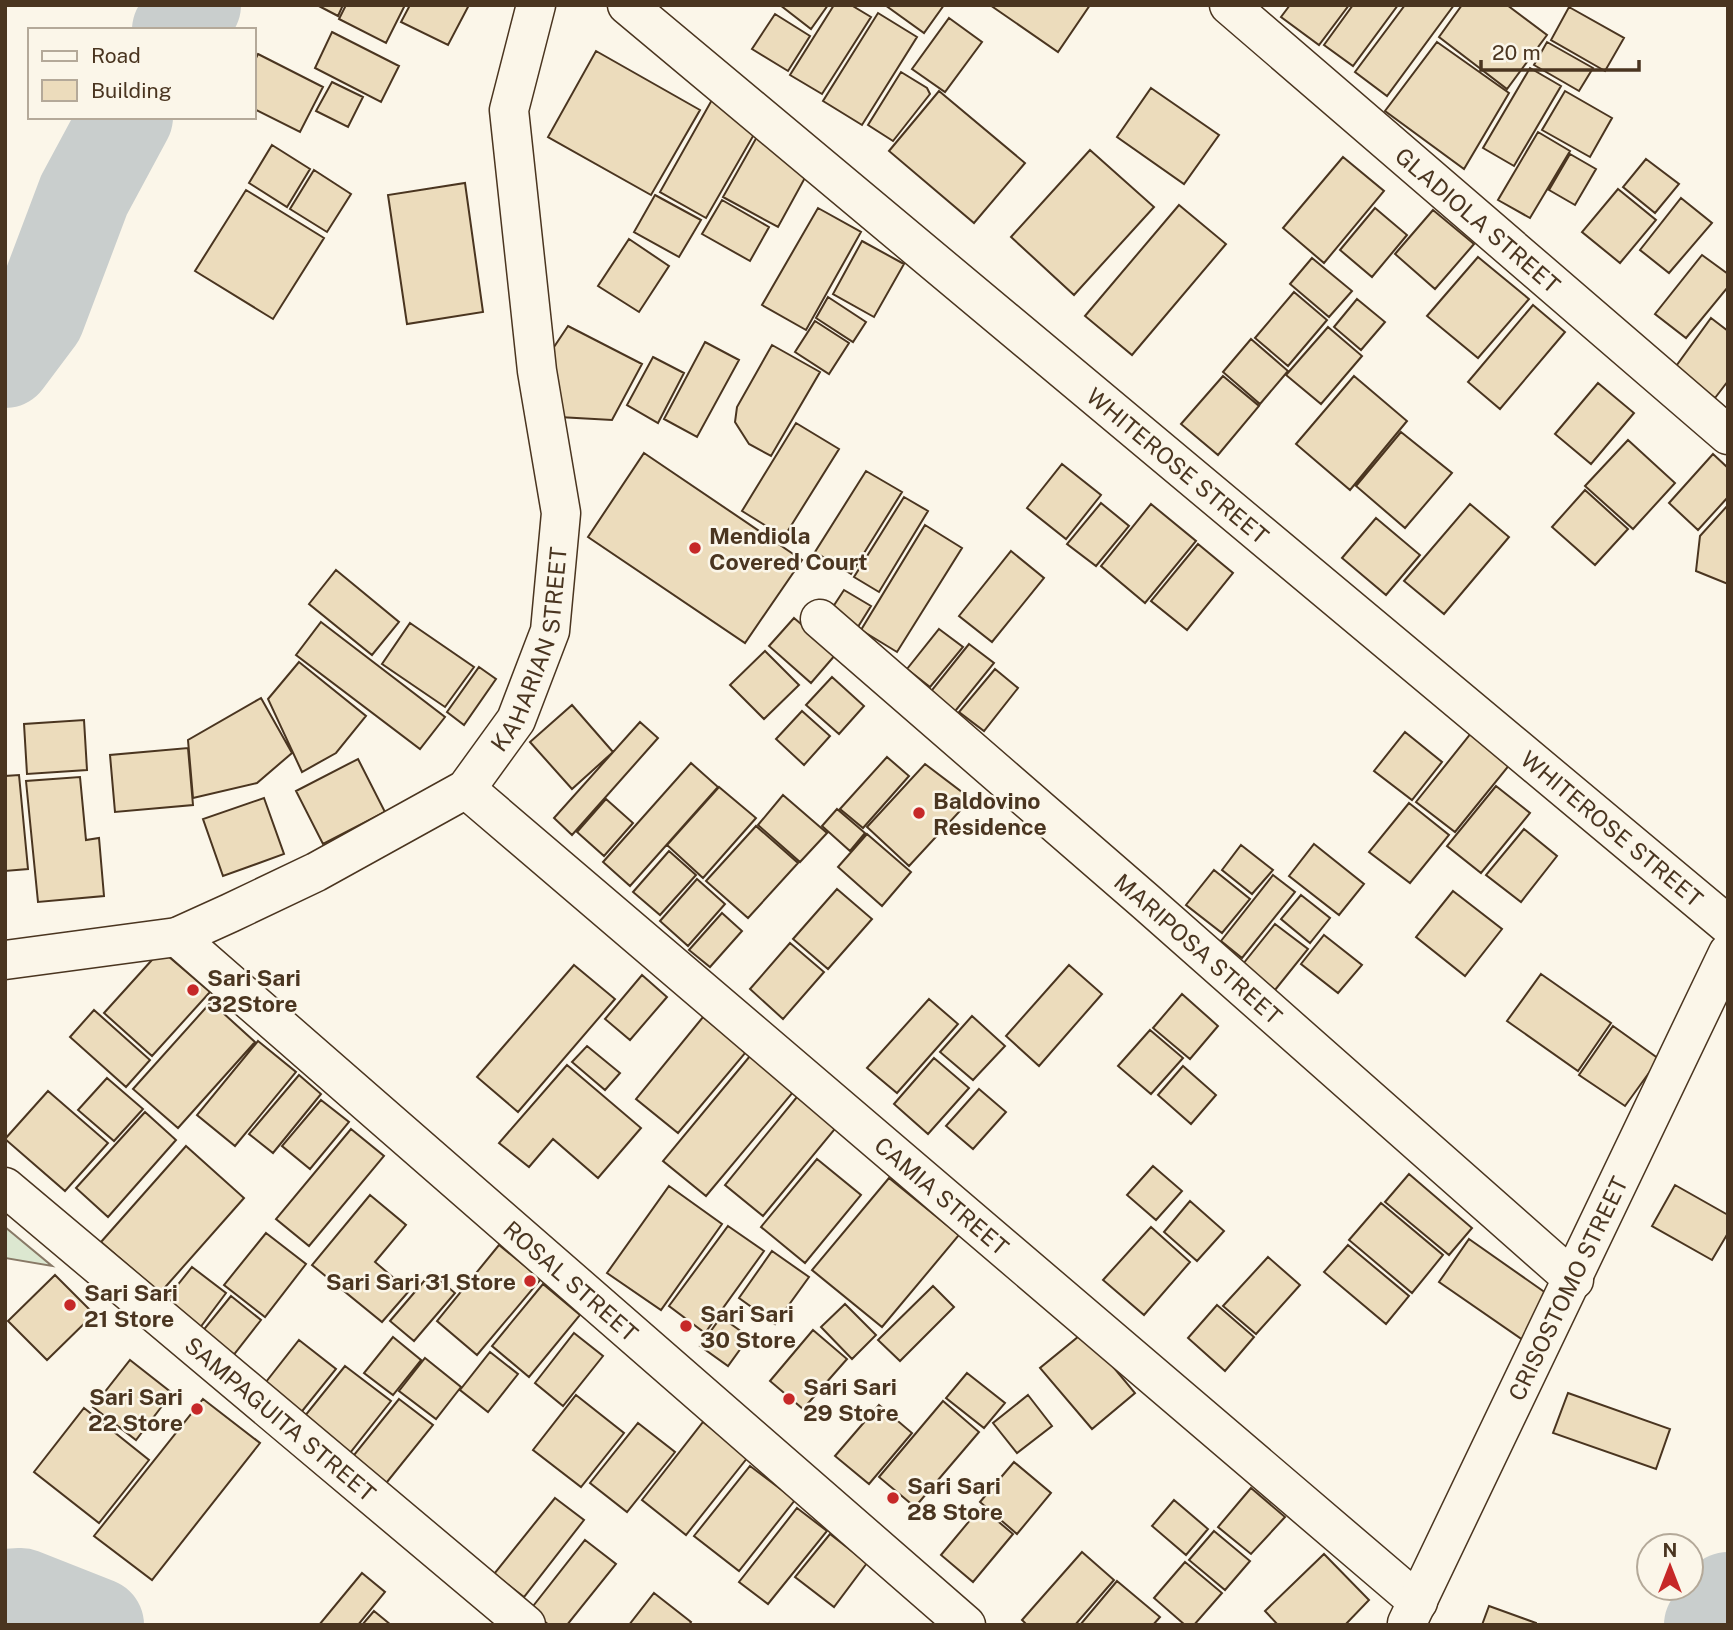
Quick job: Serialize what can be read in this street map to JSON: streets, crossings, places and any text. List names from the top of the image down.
{
  "streets": {
    "street": [
      "GLADIOLA STREET",
      "WHITEROSE STREET",
      "KAHARIAN STREET",
      "MARIPOSA STREET",
      "CAMIA STREET",
      "ROSAL STREET",
      "CRISOSTOMO STREET",
      "SAMPAGUITA STREET"
    ]
  },
  "crossings": [
    ["KAHARIAN STREET", "CAMIA STREET"],
    ["KAHARIAN STREET", "ROSAL STREET"],
    ["MARIPOSA STREET", "CRISOSTOMO STREET"],
    ["CAMIA STREET", "CRISOSTOMO STREET"]
  ],
  "places": [
    "Mendiola Covered Court",
    "Baldovino Residence",
    "Sari Sari 32Store",
    "Sari Sari 31 Store",
    "Sari Sari 21 Store",
    "Sari Sari 30 Store",
    "Sari Sari 29 Store",
    "Sari Sari 22 Store",
    "Sari Sari 28 Store"
  ],
  "legend": ["Road", "Building"],
  "scale_bar": "20 m",
  "north": "top"
}
